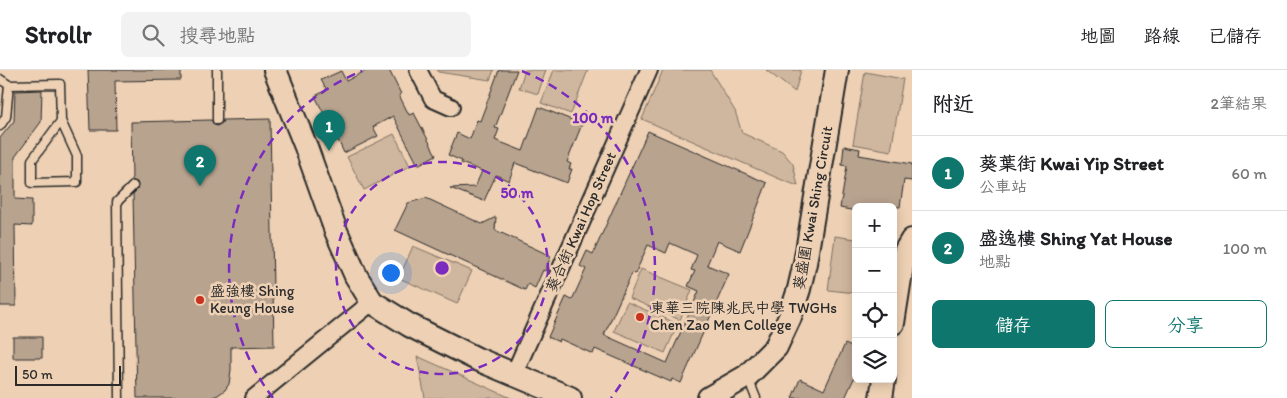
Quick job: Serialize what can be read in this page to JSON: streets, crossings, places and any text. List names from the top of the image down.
{
  "streets": {
    "street": ["葵盛圍 Kwai Shing Circuit", "葵合街 Kwai Hop Street"]
  },
  "places": ["盛強樓 Shing Keung House", "東華三院陳兆民中學 TWGHs Chen Zao Men College"],
  "scale_bar": "50 m",
  "page": {
    "header": "Strollr",
    "search": "搜尋地點",
    "nav": ["地圖", "路線", "已儲存"],
    "heading": ["附近", "2筆結果"],
    "pins": ["1", "2"],
    "list": [
      {
        "mark": "1",
        "name": "葵葉街 Kwai Yip Street",
        "note": "公車站",
        "value": "60 m"
      },
      {
        "mark": "2",
        "name": "盛逸樓 Shing Yat House",
        "note": "地點",
        "value": "100 m"
      }
    ],
    "map_buttons": ["+", "−"],
    "buttons": ["儲存", "分享"],
    "scale": "50 m"
  },
  "rings": ["100 m", "50 m"]
}
